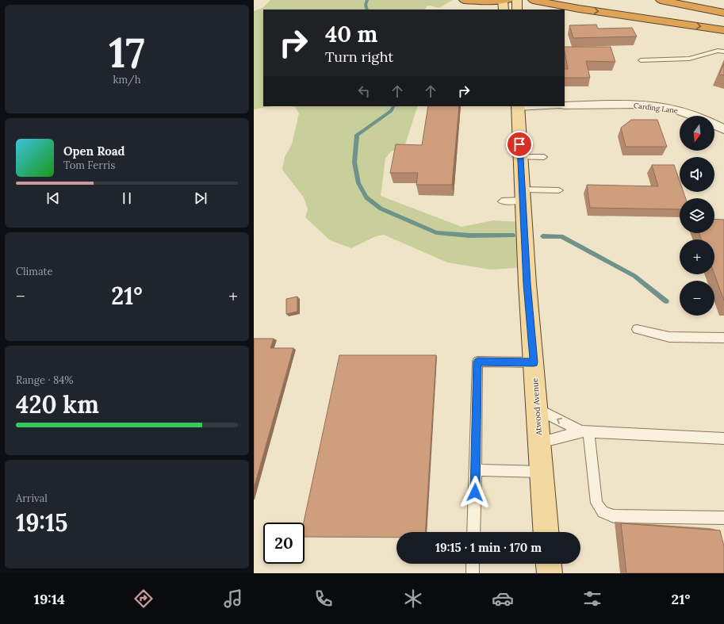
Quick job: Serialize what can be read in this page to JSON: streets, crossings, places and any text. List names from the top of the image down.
{
  "streets": {
    "main road": ["Atwood Avenue"],
    "street": ["Carding Lane"]
  },
  "north": "bottom",
  "page": {
    "tile": [
      ["17", "km/h"],
      "Climate",
      ["Range · 84%", "420 km"],
      ["Arrival", "19:15"]
    ],
    "turn": ["40 m", "Turn right"],
    "map_buttons": ["+", "−"],
    "song": ["Open Road", "Tom Ferris"],
    "heat": ["−", "21°", "+"],
    "limit": "20",
    "trip": "19:15 · 1 min · 170 m",
    "tabs": ["19:14", "21°"]
  }
}
